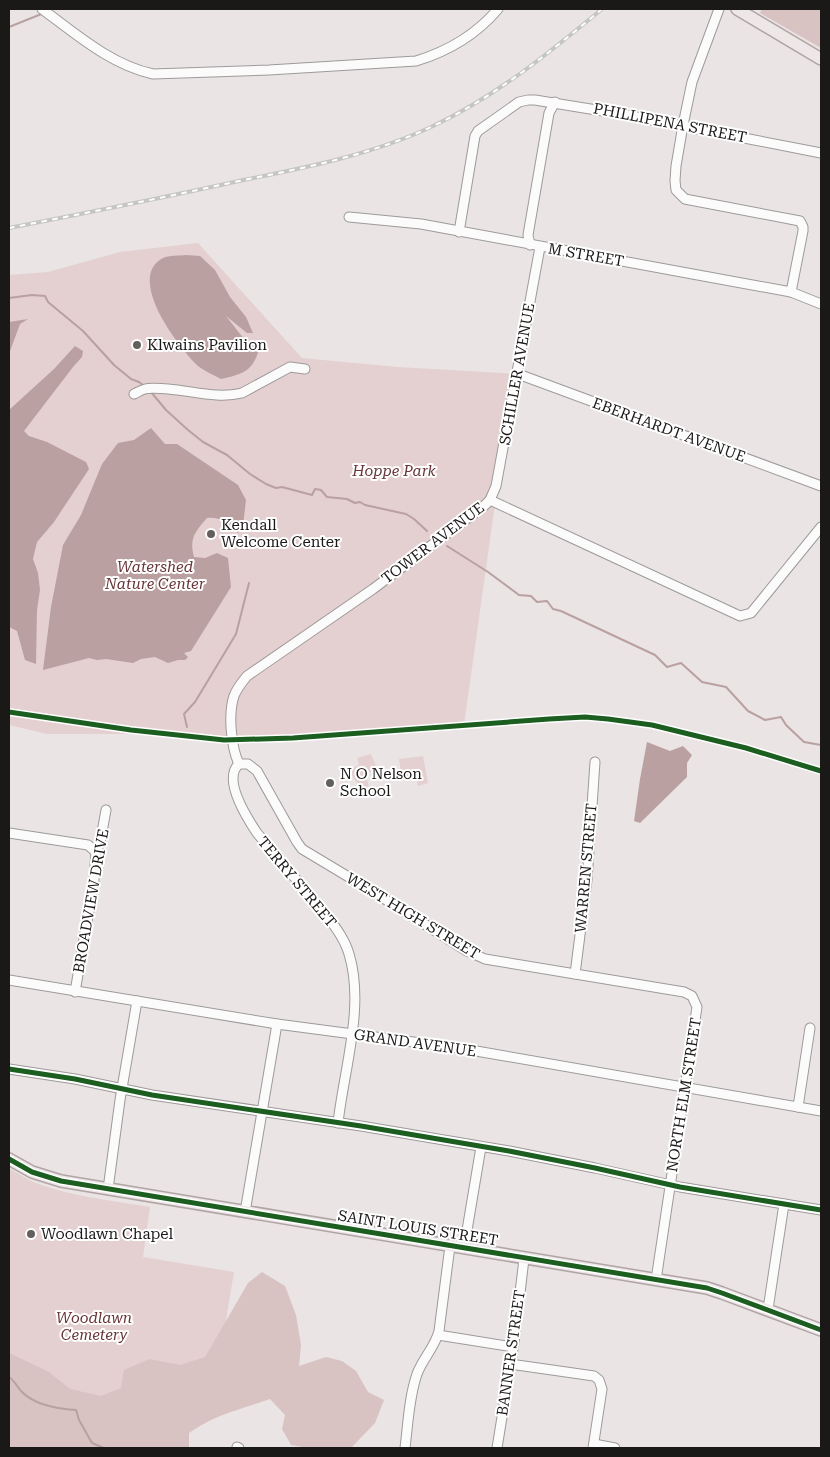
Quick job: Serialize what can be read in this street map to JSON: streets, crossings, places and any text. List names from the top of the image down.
{
  "streets": {
    "main road": ["SAINT LOUIS STREET"],
    "street": [
      "PHILLIPENA STREET",
      "M STREET",
      "SCHILLER AVENUE",
      "EBERHARDT AVENUE",
      "TOWER AVENUE",
      "WARREN STREET",
      "TERRY STREET",
      "BROADVIEW DRIVE",
      "WEST HIGH STREET",
      "GRAND AVENUE",
      "NORTH ELM STREET",
      "BANNER STREET"
    ]
  },
  "crossings": [
    ["PHILLIPENA STREET", "M STREET"],
    ["M STREET", "SCHILLER AVENUE"],
    ["SCHILLER AVENUE", "EBERHARDT AVENUE"],
    ["SCHILLER AVENUE", "TOWER AVENUE"],
    ["TOWER AVENUE", "TERRY STREET"],
    ["TOWER AVENUE", "WEST HIGH STREET"],
    ["WARREN STREET", "WEST HIGH STREET"],
    ["TERRY STREET", "WEST HIGH STREET"],
    ["TERRY STREET", "GRAND AVENUE"],
    ["BROADVIEW DRIVE", "GRAND AVENUE"],
    ["WEST HIGH STREET", "NORTH ELM STREET"],
    ["GRAND AVENUE", "NORTH ELM STREET"],
    ["NORTH ELM STREET", "SAINT LOUIS STREET"],
    ["SAINT LOUIS STREET", "BANNER STREET"]
  ],
  "parks": ["Hoppe Park", "Watershed Nature Center", "Woodlawn Cemetery"],
  "places": [
    "Klwains Pavilion",
    "Kendall Welcome Center",
    "N O Nelson School",
    "Woodlawn Chapel"
  ]
}
